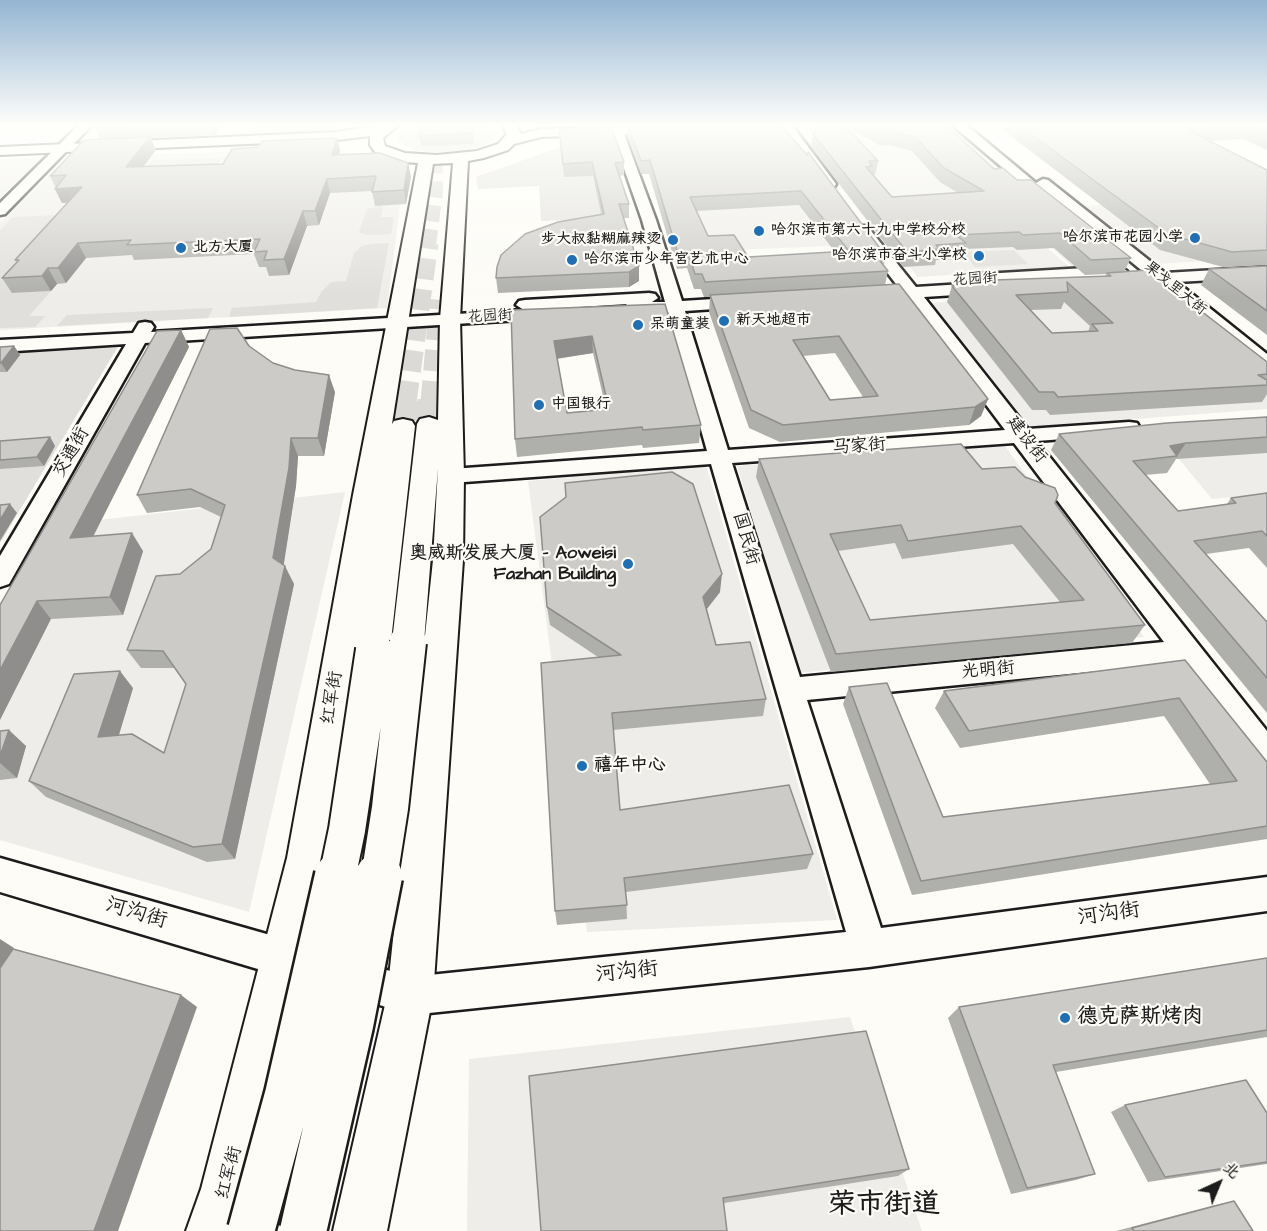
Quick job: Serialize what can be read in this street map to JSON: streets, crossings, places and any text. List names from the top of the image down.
{
  "streets": {
    "main road": ["红军街"],
    "street": [
      "花园街",
      "果戈里大街",
      "建设街",
      "马家街",
      "交通街",
      "国民街",
      "光明街",
      "河沟街"
    ]
  },
  "crossings": [
    ["花园街", "果戈里大街"],
    ["花园街", "建设街"],
    ["花园街", "交通街"],
    ["花园街", "国民街"],
    ["花园街", "红军街"],
    ["建设街", "马家街"],
    ["建设街", "光明街"],
    ["马家街", "国民街"],
    ["国民街", "光明街"],
    ["国民街", "河沟街"],
    ["红军街", "河沟街"]
  ],
  "districts": ["荣市街道"],
  "places": [
    "哈尔滨市第六十九中学校分校",
    "哈尔滨市花园小学",
    "步大叔黏糊麻辣烫",
    "北方大厦",
    "哈尔滨市奋斗小学校",
    "哈尔滨市少年宫艺术中心",
    "新天地超市",
    "呆萌童装",
    "中国银行",
    "奥威斯发展大厦 - Aoweisi Fazhan Building",
    "禧年中心",
    "德克萨斯烤肉"
  ],
  "north": "top right"
}
